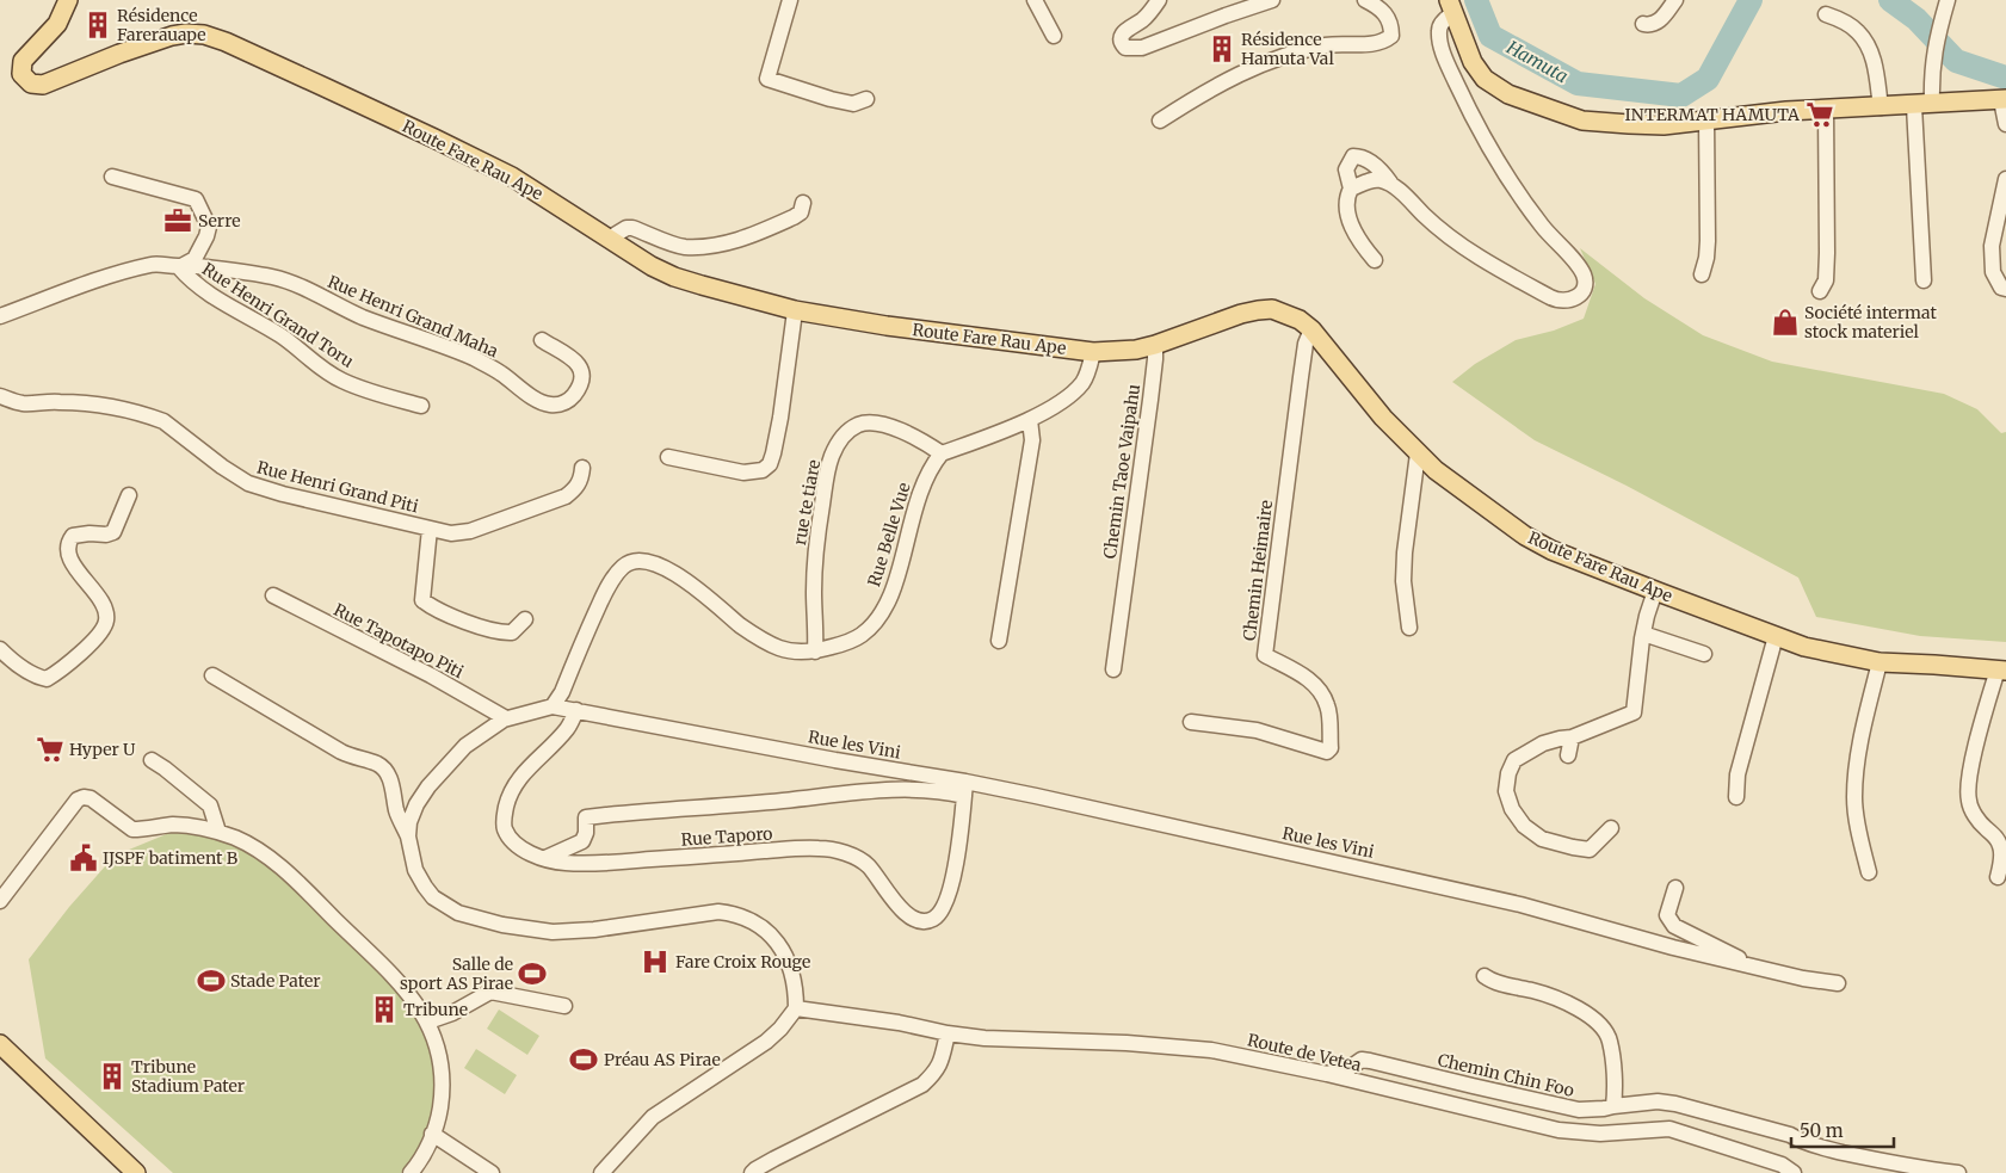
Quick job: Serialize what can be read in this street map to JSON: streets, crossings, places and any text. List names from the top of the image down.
{
  "streets": {
    "main road": ["Route Fare Rau Ape"],
    "street": [
      "Rue Henri Grand Toru",
      "Rue Henri Grand Maha",
      "Chemin Taoe Vaipahu",
      "Rue Henri Grand Piti",
      "rue te tiare",
      "Rue Belle Vue",
      "Chemin Heimaire",
      "Rue Tapotapo Piti",
      "Rue les Vini",
      "Rue Taporo",
      "Route de Vetea",
      "Chemin Chin Foo"
    ]
  },
  "crossings": [
    ["Route Fare Rau Ape", "Chemin Taoe Vaipahu"],
    ["Route Fare Rau Ape", "Chemin Heimaire"],
    ["Rue Henri Grand Toru", "Rue Henri Grand Maha"],
    ["rue te tiare", "Rue Belle Vue"],
    ["Rue Belle Vue", "Rue les Vini"],
    ["Rue Tapotapo Piti", "Rue les Vini"],
    ["Rue les Vini", "Rue Taporo"],
    ["Rue les Vini", "Route de Vetea"],
    ["Route de Vetea", "Chemin Chin Foo"]
  ],
  "water": ["Hamuta"],
  "places": {
    "building": [
      "Résidence Farerauape",
      "Résidence Hamuta Val",
      "Tribune",
      "Tribune Stadium Pater"
    ],
    "supermarket": ["INTERMAT HAMUTA", "Hyper U"],
    "office": ["Serre"],
    "shop": ["Société intermat stock materiel"],
    "public building": ["IJSPF batiment B"],
    "hospital": ["Fare Croix Rouge"],
    "sports": ["Salle de sport AS Pirae", "Stade Pater", "Préau AS Pirae"]
  },
  "scale_bar": "50 m"
}
